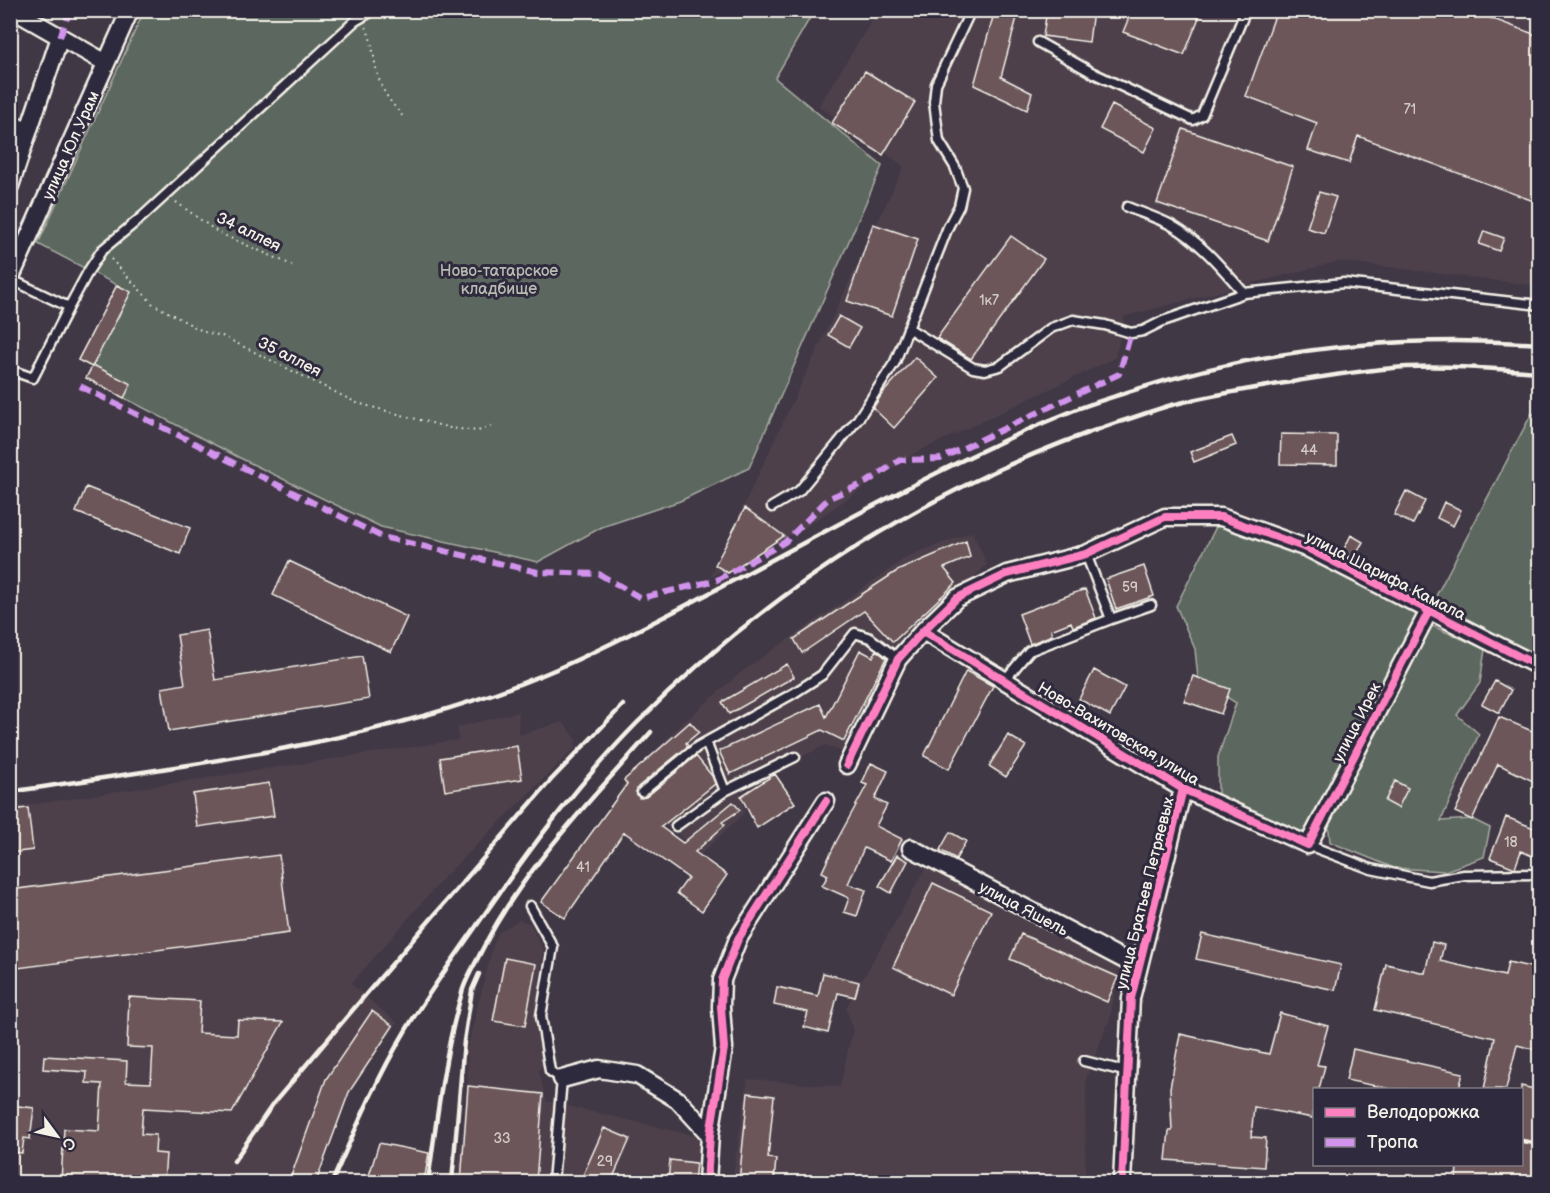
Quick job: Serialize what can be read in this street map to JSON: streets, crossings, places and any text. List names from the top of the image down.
{
  "streets": {
    "street": [
      "улица Юл Урам",
      "улица Шарифа Камала",
      "улица Ирек",
      "Ново-Вахитовская улица",
      "улица Братьев Петряевых",
      "улица Яшель"
    ],
    "path": ["34 аллея", "35 аллея"]
  },
  "crossings": [
    ["улица Шарифа Камала", "улица Ирек"],
    ["улица Шарифа Камала", "Ново-Вахитовская улица"],
    ["улица Ирек", "Ново-Вахитовская улица"],
    ["Ново-Вахитовская улица", "улица Братьев Петряевых"],
    ["улица Братьев Петряевых", "улица Яшель"]
  ],
  "parks": ["Ново-татарское кладбище"],
  "house_numbers": [
    "71",
    "1к7",
    "44",
    "59",
    "18",
    "41",
    "33",
    "29"
  ],
  "legend": ["Велодорожка", "Тропа"],
  "north": "bottom right"
}
